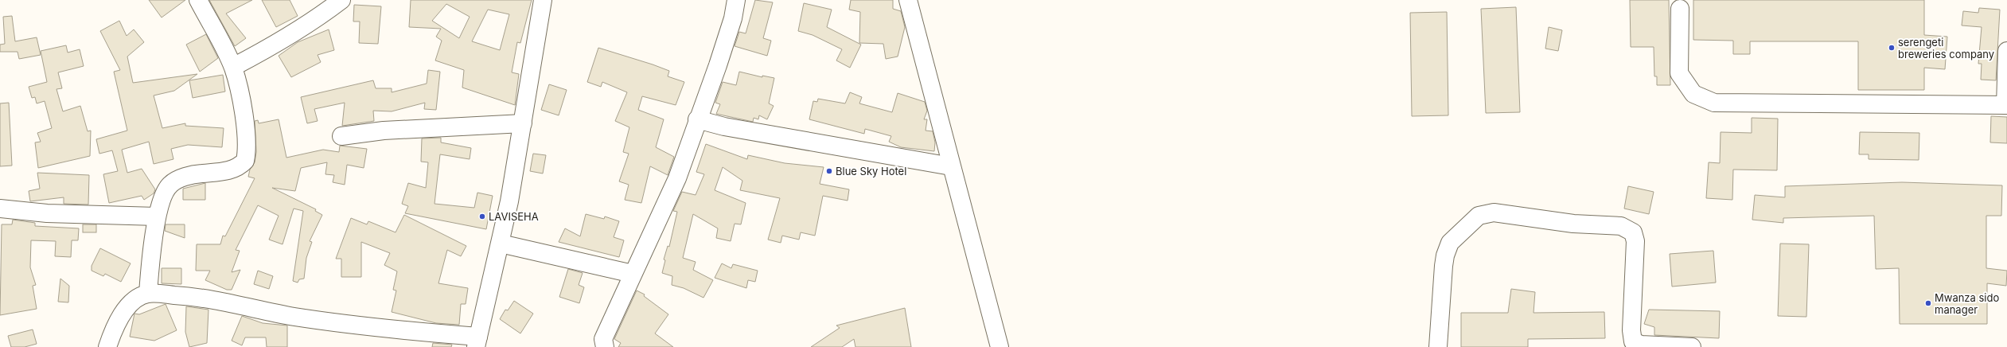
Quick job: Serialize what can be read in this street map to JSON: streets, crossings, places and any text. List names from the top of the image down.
{
  "places": [
    "serengeti breweries company",
    "Blue Sky Hotel",
    "LAVISEHA",
    "Mwanza sido manager"
  ]
}
